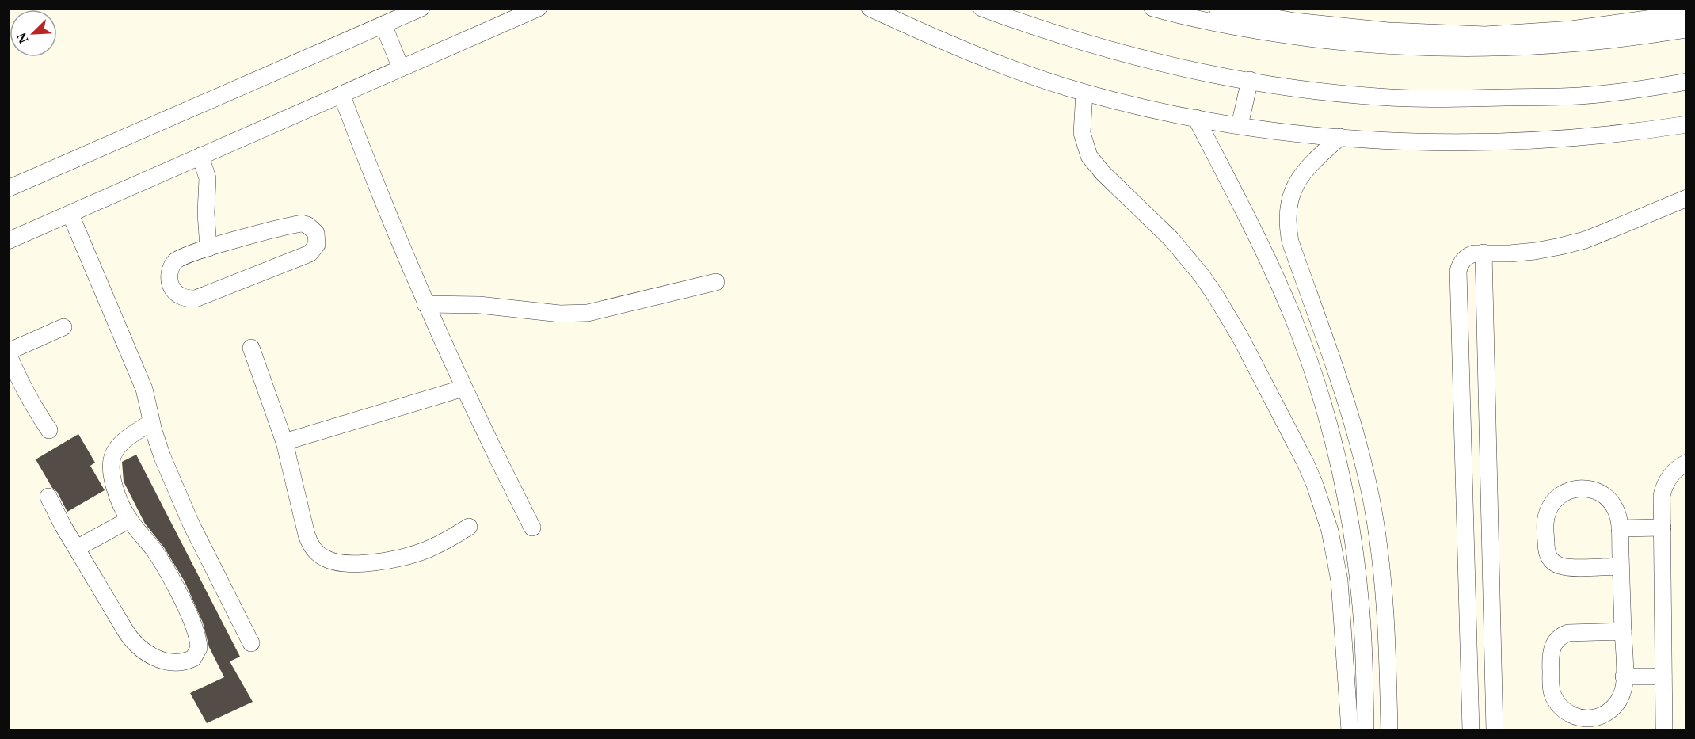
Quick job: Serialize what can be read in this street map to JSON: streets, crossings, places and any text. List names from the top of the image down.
{
  "north": "bottom left"
}
